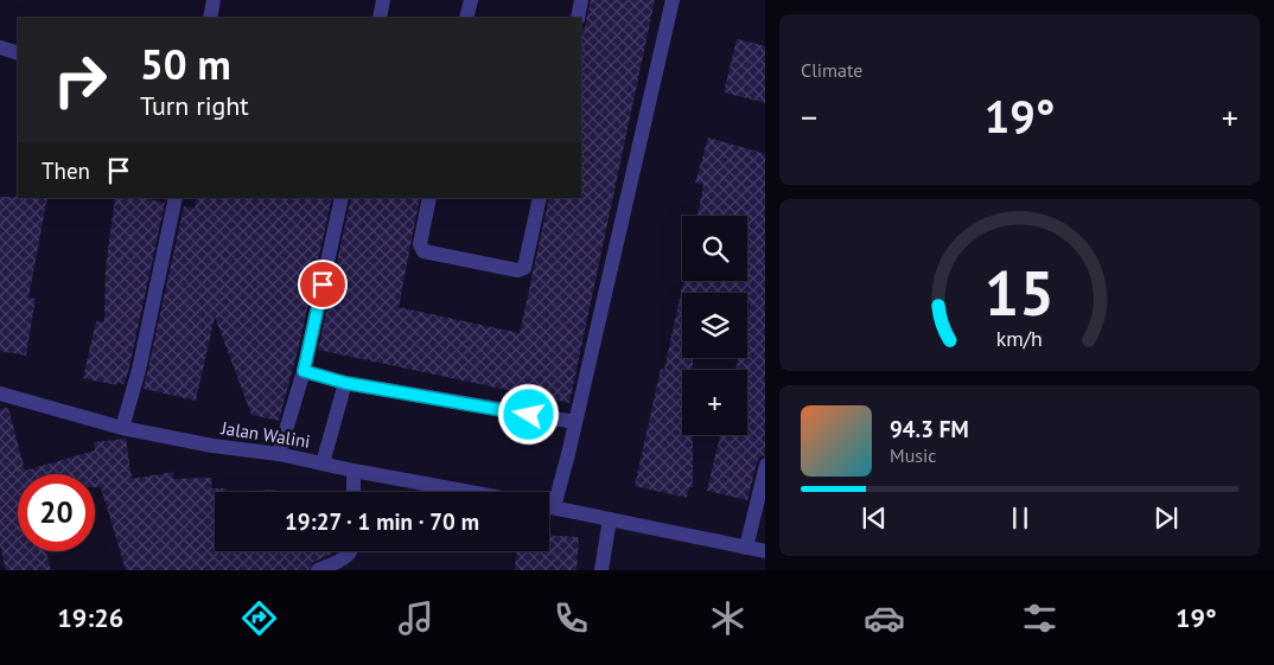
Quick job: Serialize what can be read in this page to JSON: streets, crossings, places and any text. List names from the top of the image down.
{
  "streets": {
    "street": ["Jalan Walini"]
  },
  "page": {
    "tile": "Climate",
    "turn": ["50 m", "Turn right"],
    "heat": ["−", "19°", "+"],
    "then": "Then",
    "map_buttons": "+",
    "song": ["94.3 FM", "Music"],
    "limit": "20",
    "trip": "19:27 · 1 min · 70 m",
    "tabs": ["19:26", "19°"],
    "gauge": ["15", "km/h"]
  }
}
